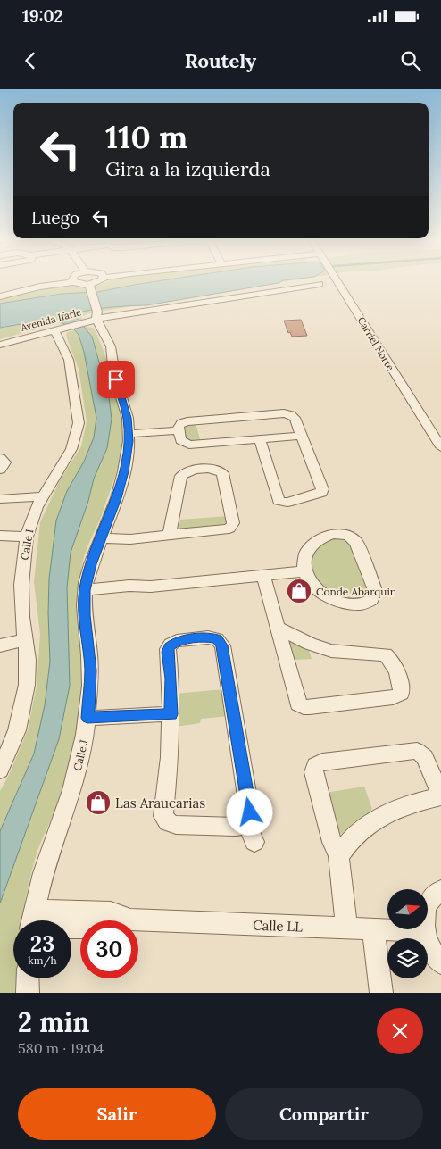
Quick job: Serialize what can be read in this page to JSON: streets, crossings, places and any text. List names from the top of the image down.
{
  "streets": {
    "street": [
      "Avenida Ifarle",
      "Carriel Norte",
      "Calle I",
      "Calle J",
      "Calle LL"
    ]
  },
  "crossings": [
    ["Avenida Ifarle", "Calle I"],
    ["Avenida Ifarle", "Calle J"]
  ],
  "places": {
    "shop": ["Conde Abarquir", "Las Araucarias"]
  },
  "north": "right",
  "page": {
    "status": "19:02",
    "header": "Routely",
    "turn": ["110 m", "Gira a la izquierda"],
    "then": "Luego",
    "speed": "23 km/h",
    "limit": "30",
    "heading": ["2 min", "580 m · 19:04"],
    "buttons": ["Salir", "Compartir"]
  }
}
